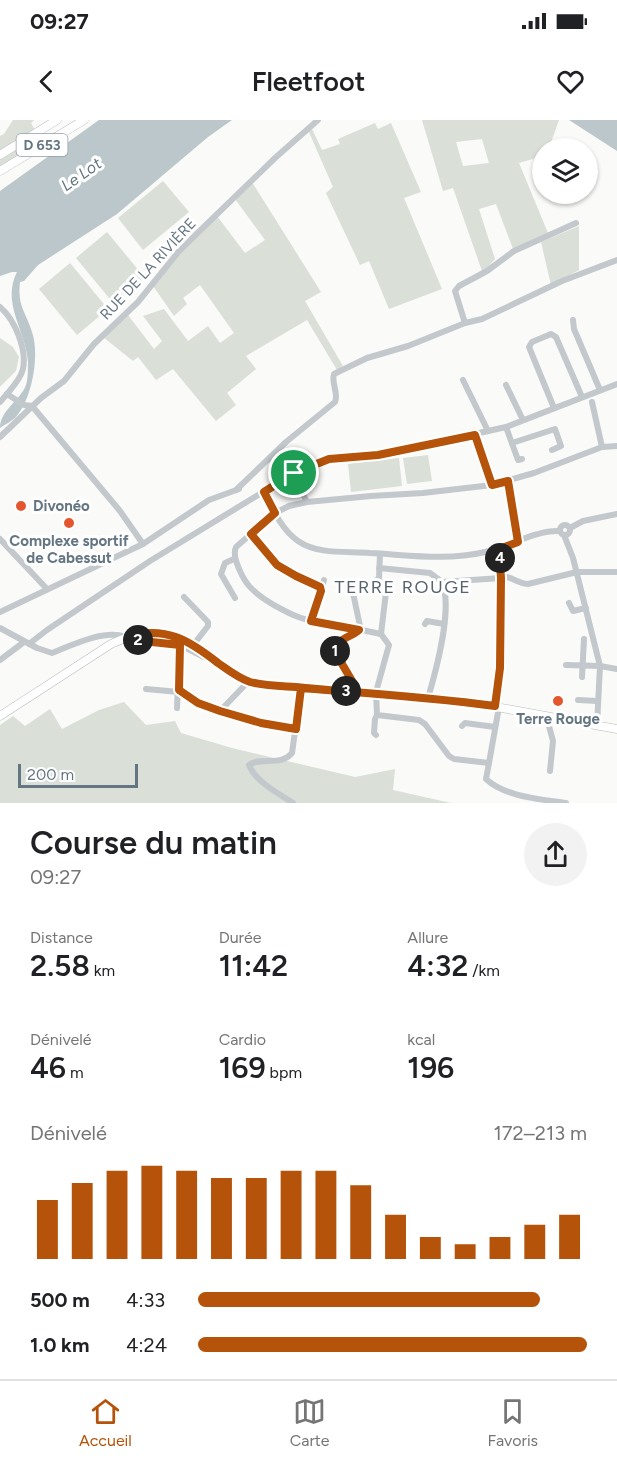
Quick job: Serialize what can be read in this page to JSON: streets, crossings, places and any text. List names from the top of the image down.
{
  "streets": {
    "main road": ["D 653"],
    "street": ["RUE DE LA RIVIÈRE"]
  },
  "districts": ["TERRE ROUGE"],
  "water": ["Le Lot"],
  "places": ["Divonéo", "Complexe sportif de Cabessut", "Terre Rouge"],
  "scale_bar": "200 m",
  "page": {
    "status": "09:27",
    "header": "Fleetfoot",
    "pins": [
      "4",
      "2",
      "1",
      "3"
    ],
    "scale": "200 m",
    "heading": ["Course du matin", "09:27"],
    "stats": [
      ["Distance", "2.58 km"],
      ["Durée", "11:42"],
      ["Allure", "4:32 /km"],
      ["Dénivelé", "46 m"],
      ["Cardio", "169 bpm"],
      ["kcal", "196"]
    ],
    "chart": ["Dénivelé", "172–213 m"],
    "list": [
      {
        "name": "500 m",
        "note": "4:33"
      },
      {
        "name": "1.0 km",
        "note": "4:24"
      }
    ],
    "tabs": ["Accueil", "Carte", "Favoris"]
  }
}
